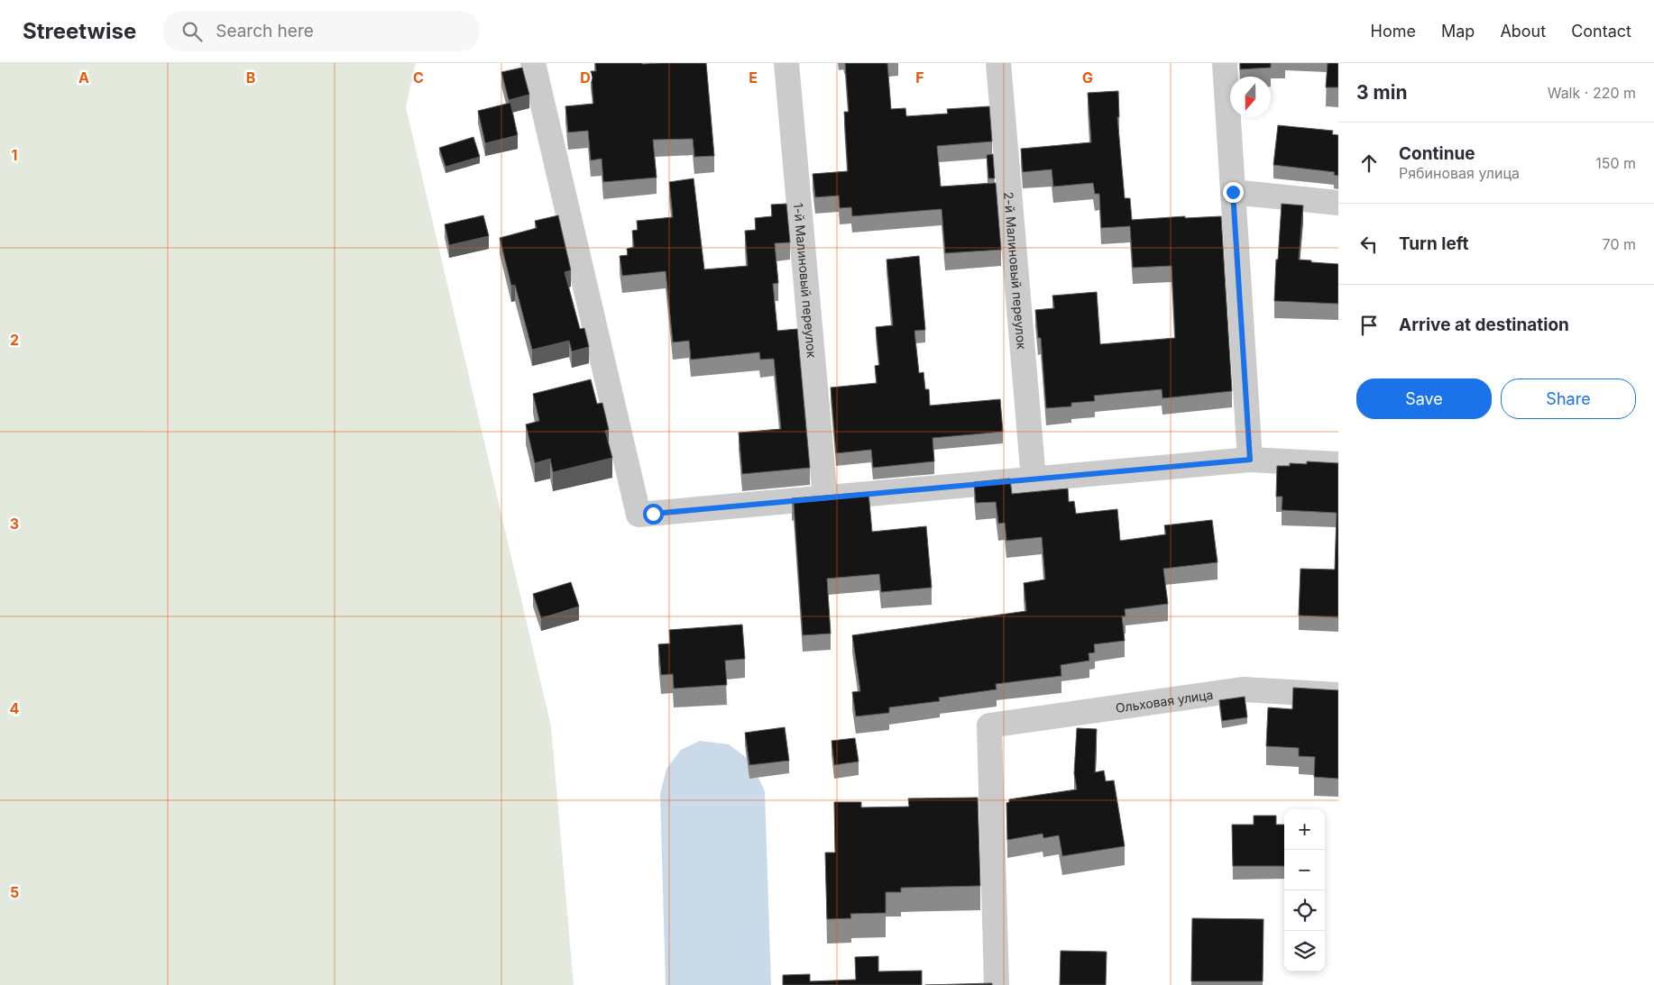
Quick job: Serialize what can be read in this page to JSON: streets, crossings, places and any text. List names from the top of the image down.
{
  "streets": {
    "street": ["2-й Малиновый переулок", "1-й Малиновый переулок", "Ольховая улица"]
  },
  "north": "bottom",
  "page": {
    "header": "Streetwise",
    "search": "Search here",
    "nav": [
      "Home",
      "Map",
      "About",
      "Contact"
    ],
    "heading": ["3 min", "Walk · 220 m"],
    "list": [
      ["Continue", "Рябиновая улица", "150 m"],
      ["Turn left", "70 m"],
      "Arrive at destination"
    ],
    "buttons": ["Save", "Share"],
    "map_buttons": ["+", "−"]
  },
  "grid": {
    "columns": [
      "A",
      "B",
      "C",
      "D",
      "E",
      "F",
      "G"
    ],
    "rows": [
      "1",
      "2",
      "3",
      "4",
      "5"
    ]
  }
}
